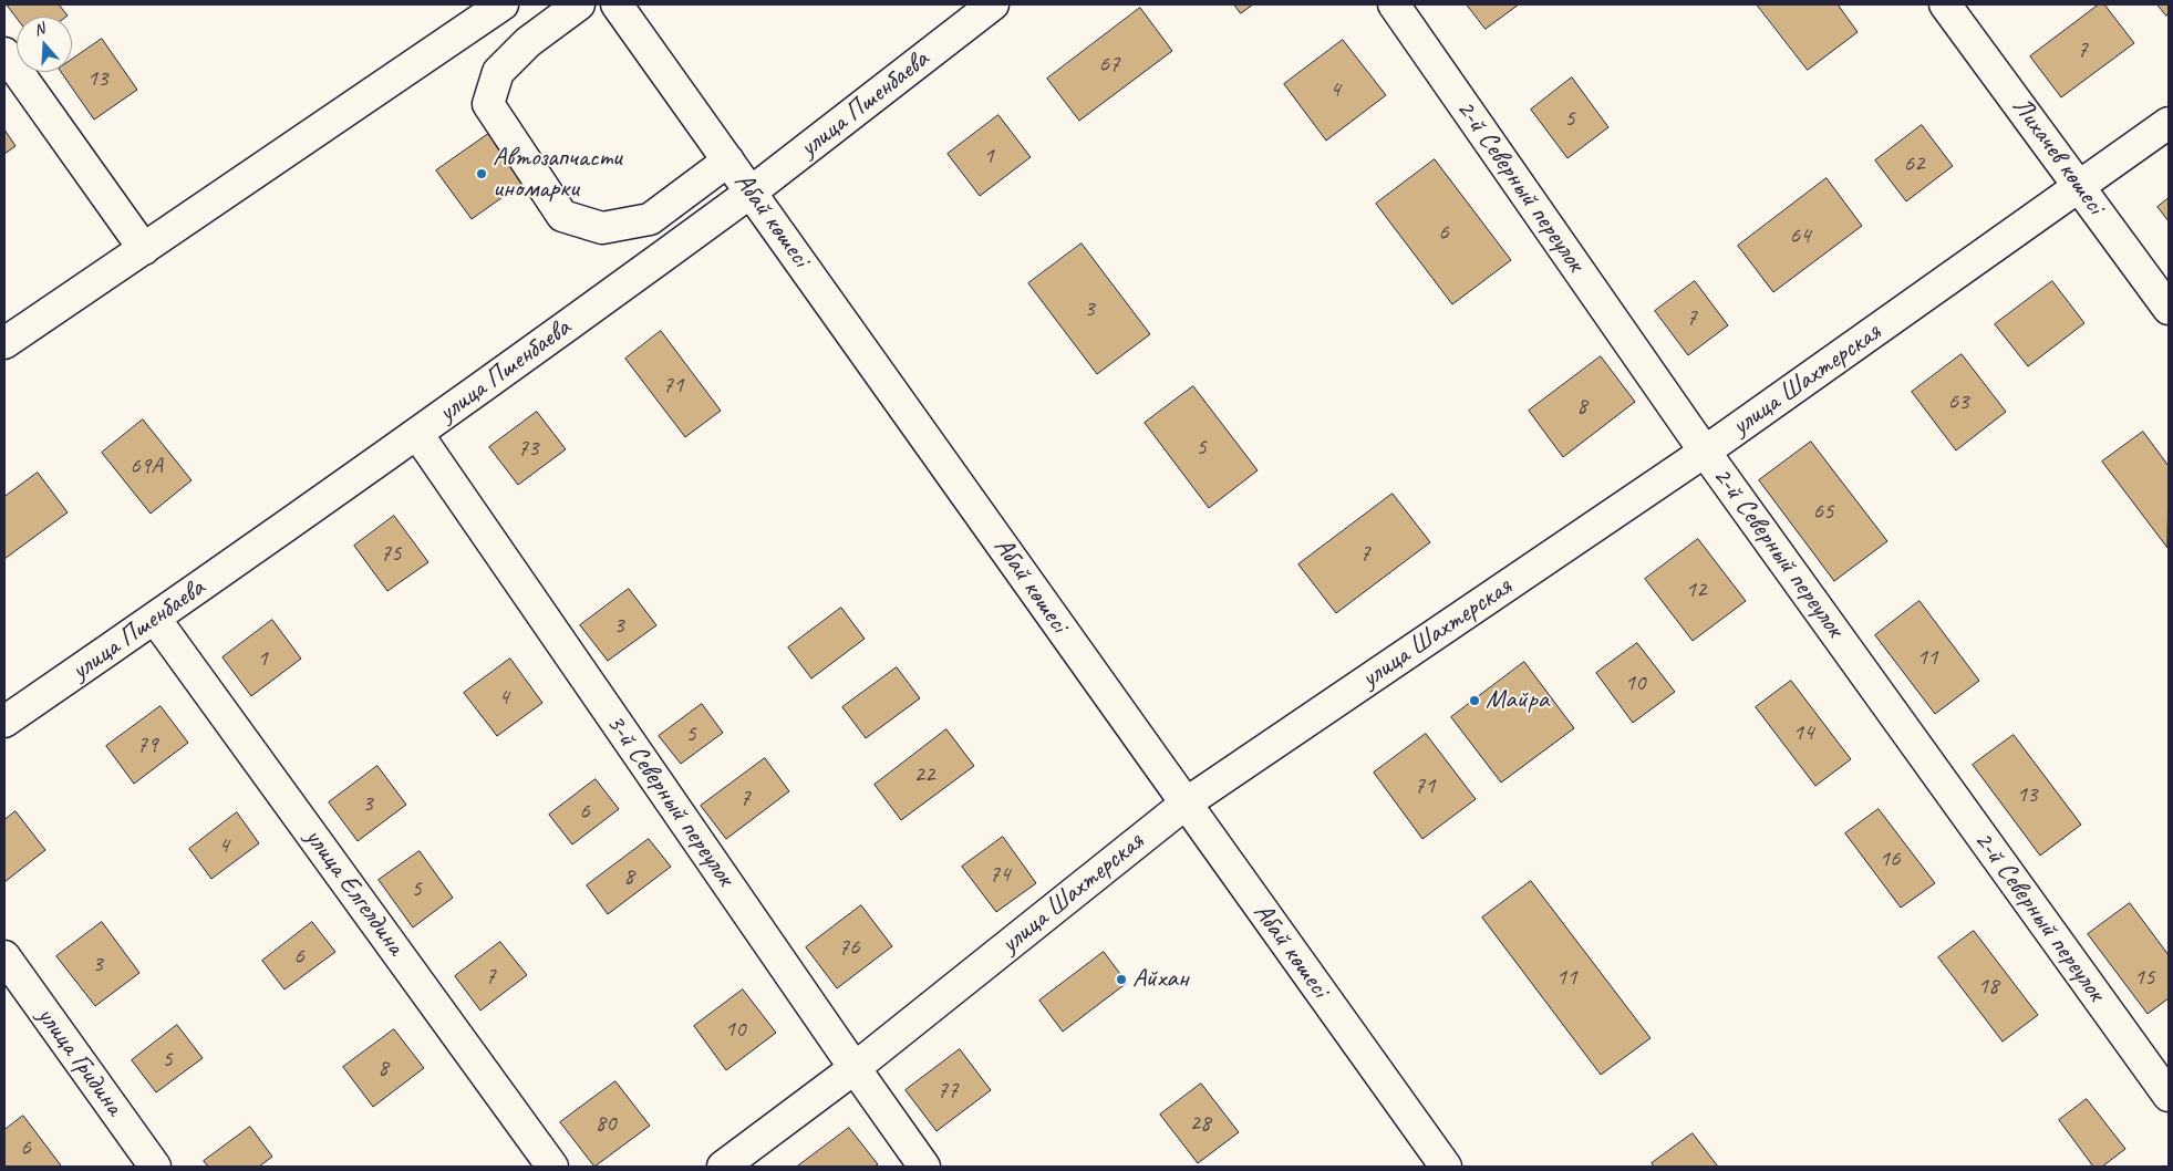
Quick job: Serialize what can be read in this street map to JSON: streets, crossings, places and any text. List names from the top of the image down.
{
  "streets": {
    "street": [
      "улица Пшенбаева",
      "Лихачев көшесі",
      "2-й Северный переулок",
      "Абай көшесі",
      "улица Шахтерская",
      "3-й Северный переулок",
      "улица Елгелдина",
      "улица Гридина"
    ]
  },
  "crossings": [
    ["улица Пшенбаева", "Абай көшесі"],
    ["улица Пшенбаева", "3-й Северный переулок"],
    ["улица Пшенбаева", "улица Елгелдина"],
    ["Лихачев көшесі", "улица Шахтерская"],
    ["2-й Северный переулок", "улица Шахтерская"],
    ["Абай көшесі", "улица Шахтерская"],
    ["улица Шахтерская", "3-й Северный переулок"]
  ],
  "places": ["Автозапчасти иномарки", "Майра", "Айхан"],
  "house_numbers": [
    "7",
    "67",
    "13",
    "4",
    "5",
    "1",
    "62",
    "6",
    "64",
    "3",
    "7",
    "71",
    "63",
    "8",
    "5",
    "73",
    "69А",
    "65",
    "75",
    "7",
    "12",
    "3",
    "11",
    "1",
    "10",
    "4",
    "14",
    "5",
    "79",
    "22",
    "71",
    "13",
    "7",
    "3",
    "6",
    "4",
    "16",
    "74",
    "8",
    "5",
    "76",
    "6",
    "3",
    "7",
    "11",
    "15",
    "18",
    "10",
    "5",
    "8",
    "77",
    "80",
    "28",
    "6"
  ],
  "north": "top"
}
